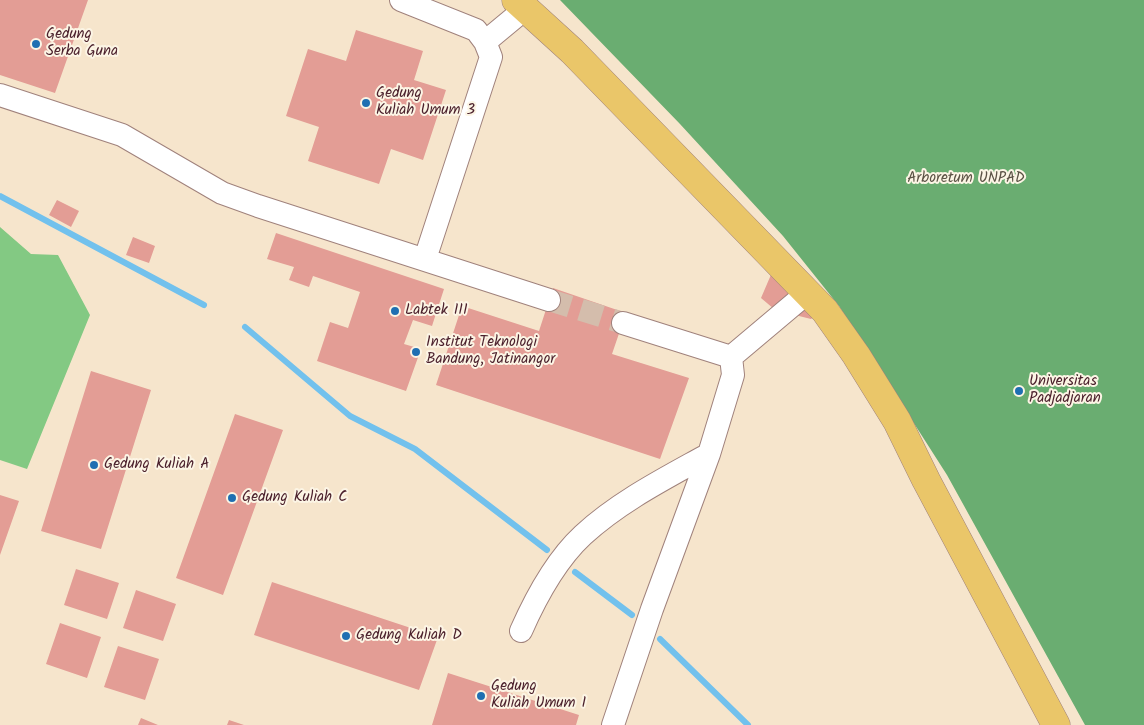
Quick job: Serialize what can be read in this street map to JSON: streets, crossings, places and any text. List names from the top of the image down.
{
  "parks": ["Arboretum UNPAD"],
  "places": [
    "Gedung Serba Guna",
    "Gedung Kuliah Umum 3",
    "Labtek III",
    "Institut Teknologi Bandung, Jatinangor",
    "Universitas Padjadjaran",
    "Gedung Kuliah A",
    "Gedung Kuliah C",
    "Gedung Kuliah D",
    "Gedung Kuliah Umum I"
  ]
}
